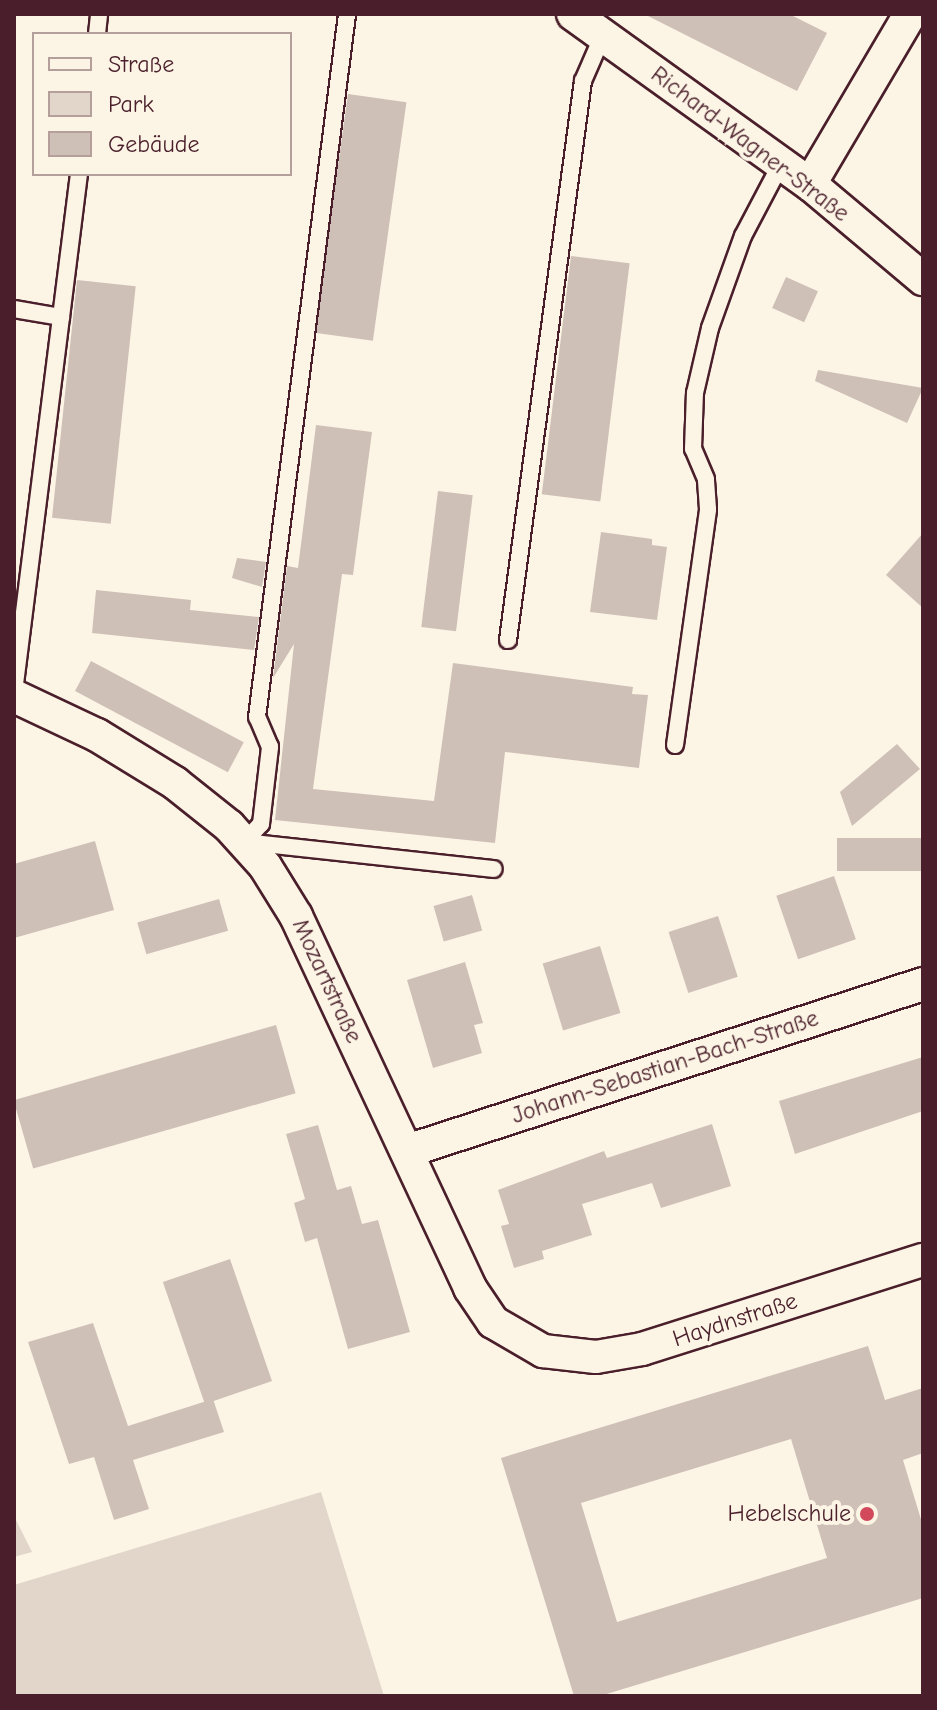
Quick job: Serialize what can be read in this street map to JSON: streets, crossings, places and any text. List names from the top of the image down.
{
  "streets": {
    "street": [
      "Richard-Wagner-Straße",
      "Mozartstraße",
      "Johann-Sebastian-Bach-Straße",
      "Haydnstraße"
    ]
  },
  "crossings": [
    ["Mozartstraße", "Johann-Sebastian-Bach-Straße"],
    ["Mozartstraße", "Haydnstraße"]
  ],
  "places": ["Hebelschule"],
  "legend": ["Straße", "Park", "Gebäude"]
}
